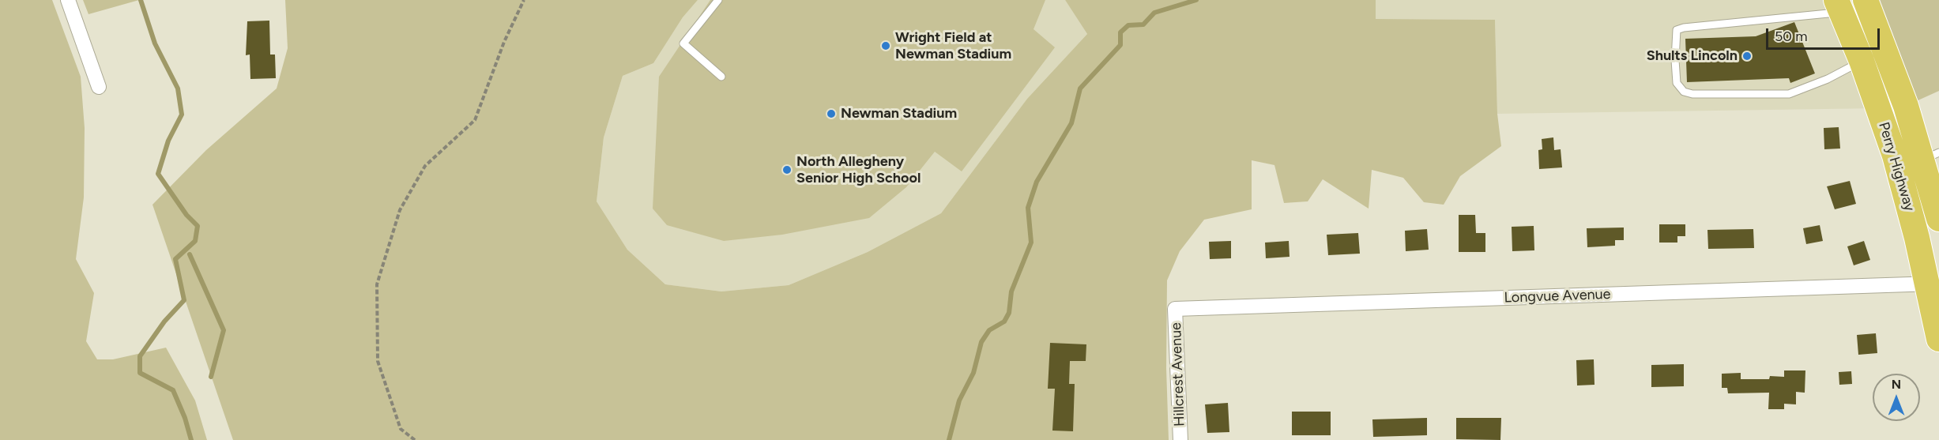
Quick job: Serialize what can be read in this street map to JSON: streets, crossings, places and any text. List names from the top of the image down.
{
  "streets": {
    "highway": ["Perry Highway"],
    "street": ["Longvue Avenue", "Hillcrest Avenue"]
  },
  "crossings": [
    ["Perry Highway", "Longvue Avenue"],
    ["Longvue Avenue", "Hillcrest Avenue"]
  ],
  "places": [
    "Wright Field at Newman Stadium",
    "Shults Lincoln",
    "Newman Stadium",
    "North Allegheny Senior High School"
  ],
  "scale_bar": "50 m",
  "north": "top"
}
